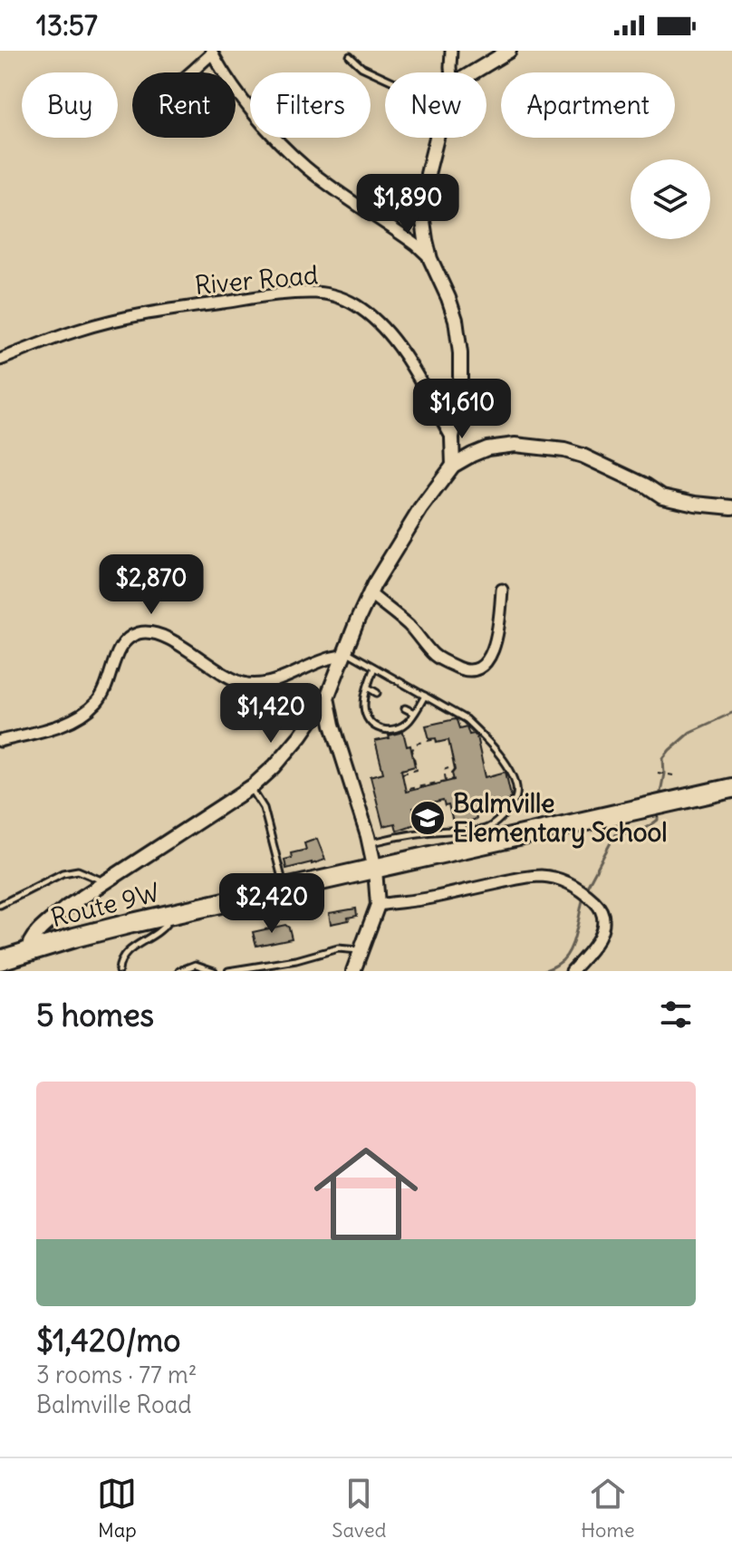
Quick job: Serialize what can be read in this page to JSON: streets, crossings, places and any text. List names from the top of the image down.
{
  "streets": {
    "highway": ["Route 9W"],
    "street": ["River Road"]
  },
  "places": {
    "school or university": ["Balmville Elementary School"]
  },
  "page": {
    "status": "13:57",
    "chip": [
      "Buy",
      "Rent",
      "Filters",
      "New",
      "Apartment"
    ],
    "price": [
      "$1,890",
      "$1,610",
      "$2,870",
      "$1,420",
      "$2,420"
    ],
    "heading": "5 homes",
    "list": [
      {
        "name": "$1,420/mo",
        "note": "3 rooms · 77 m² · Balmville Road"
      }
    ],
    "tabs": ["Map", "Saved", "Home"]
  }
}
